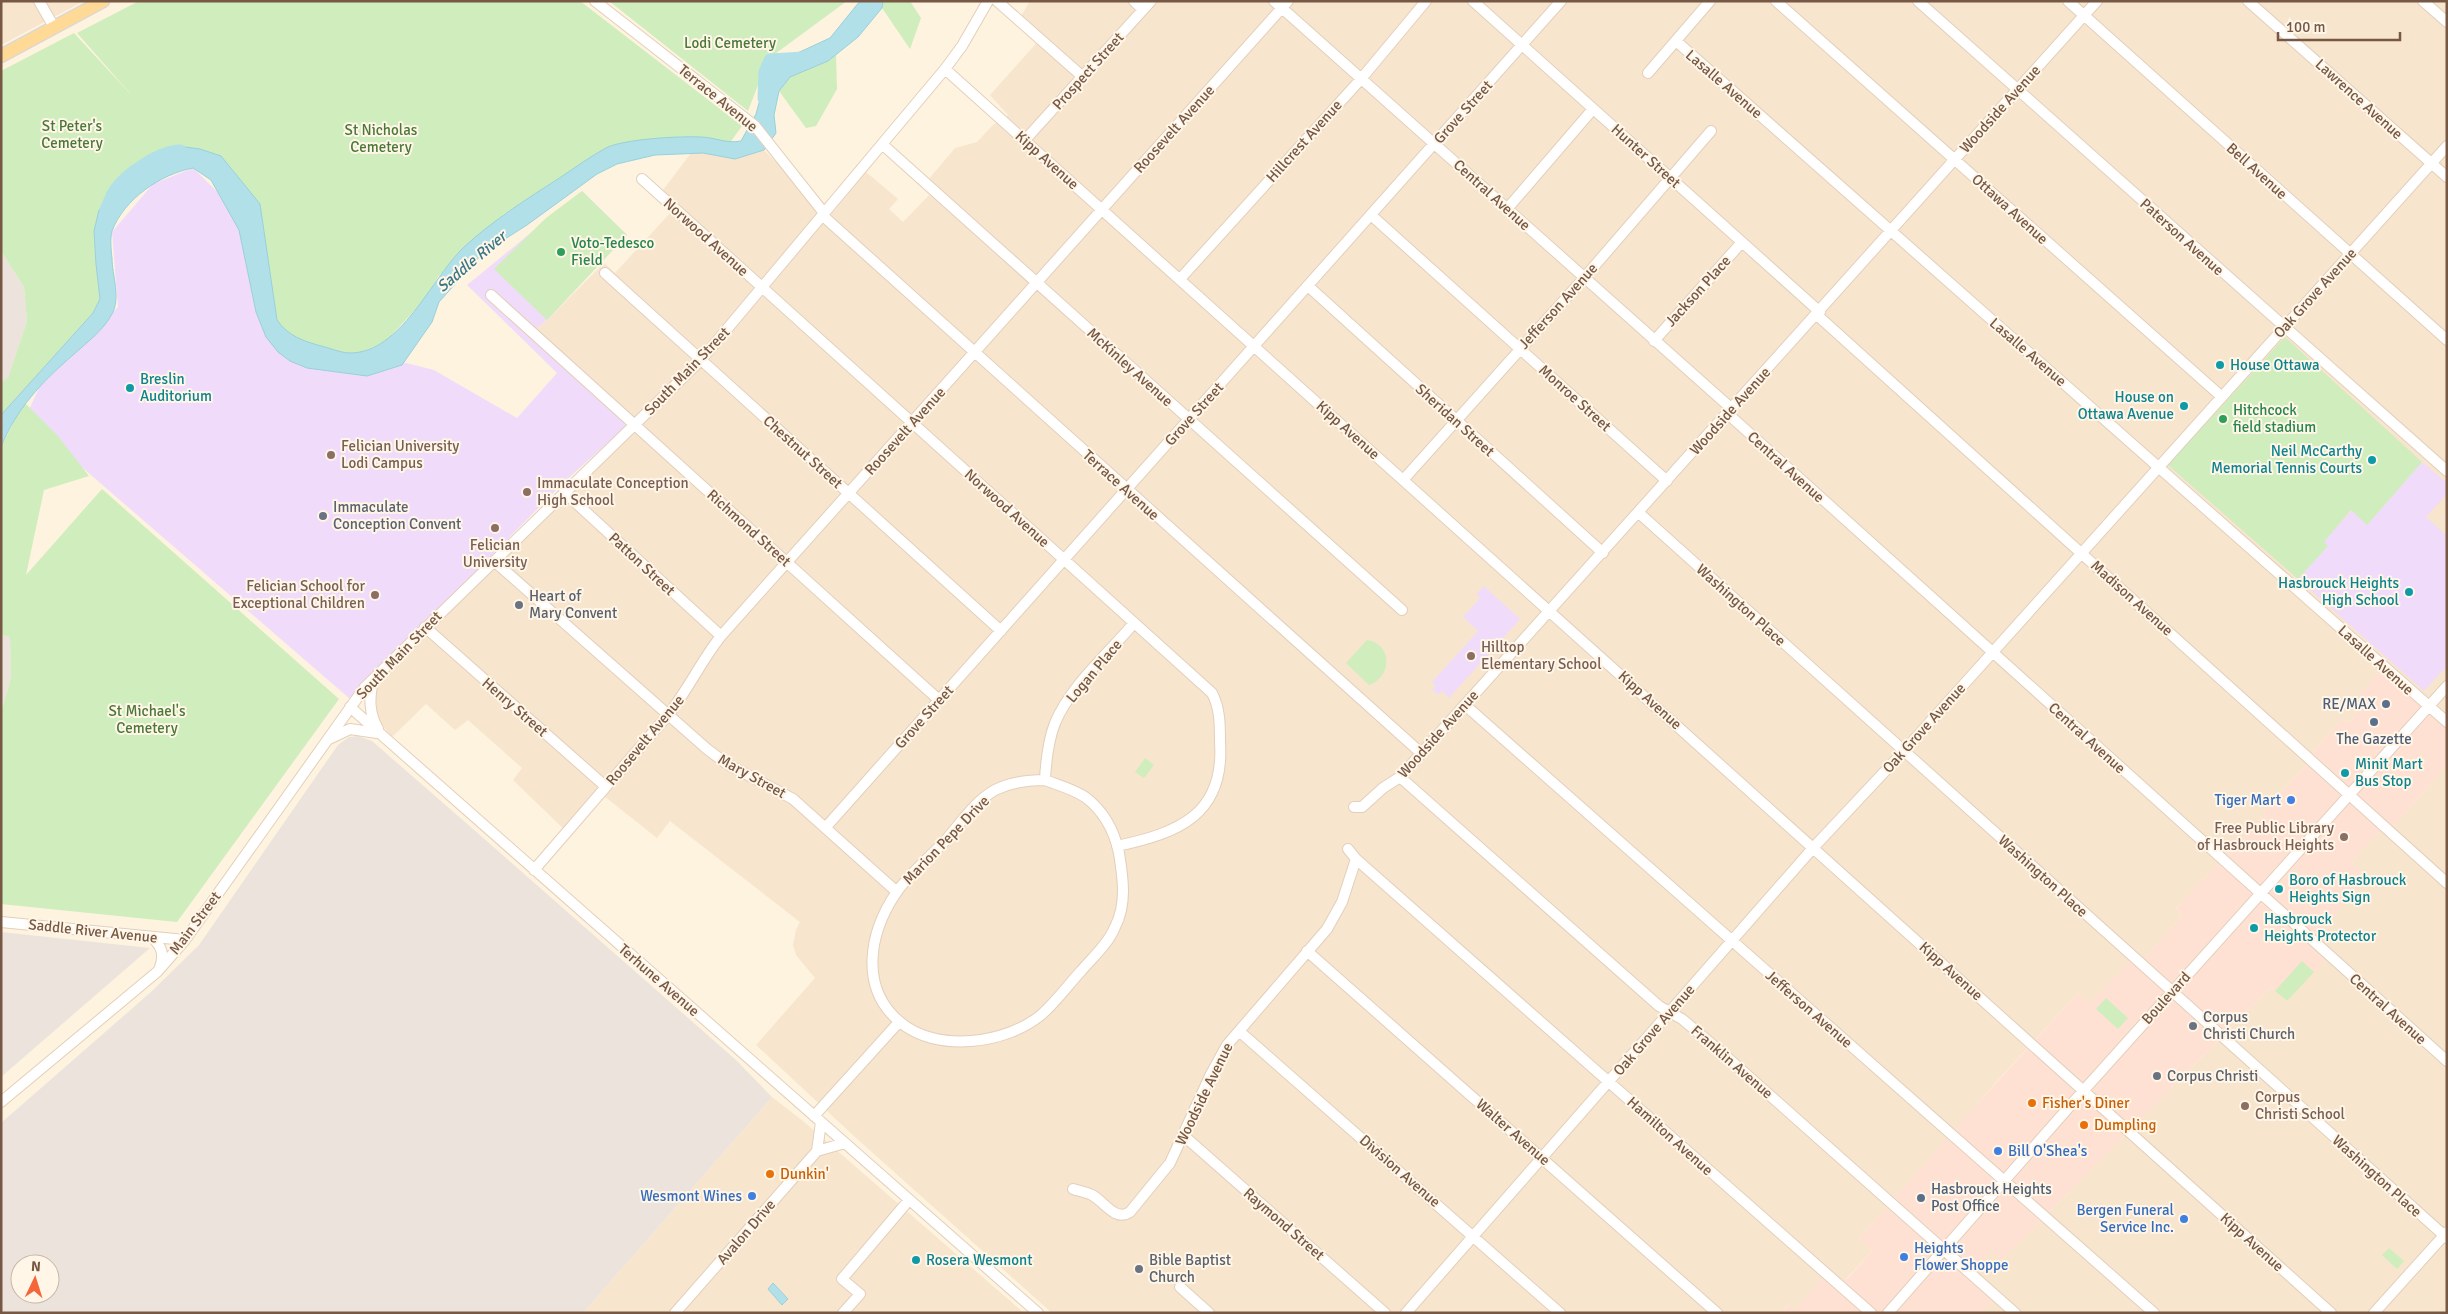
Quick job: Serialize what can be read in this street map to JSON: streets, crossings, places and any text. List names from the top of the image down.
{
  "streets": {
    "street": [
      "Prospect Street",
      "Lasalle Avenue",
      "Terrace Avenue",
      "Lawrence Avenue",
      "Woodside Avenue",
      "Grove Street",
      "Roosevelt Avenue",
      "Hillcrest Avenue",
      "Hunter Street",
      "Kipp Avenue",
      "Bell Avenue",
      "Central Avenue",
      "Ottawa Avenue",
      "Norwood Avenue",
      "Paterson Avenue",
      "Jackson Place",
      "Oak Grove Avenue",
      "Jefferson Avenue",
      "McKinley Avenue",
      "South Main Street",
      "Monroe Street",
      "Sheridan Street",
      "Chestnut Street",
      "Richmond Street",
      "Patton Street",
      "Madison Avenue",
      "Washington Place",
      "Logan Place",
      "Henry Street",
      "Mary Street",
      "Marion Pepe Drive",
      "Main Street",
      "Saddle River Avenue",
      "Terhune Avenue",
      "Boulevard",
      "Franklin Avenue",
      "Walter Avenue",
      "Hamilton Avenue",
      "Division Avenue",
      "Raymond Street",
      "Avalon Drive"
    ]
  },
  "crossings": [
    ["Prospect Street", "Kipp Avenue"],
    ["Lasalle Avenue", "Woodside Avenue"],
    ["Lasalle Avenue", "Oak Grove Avenue"],
    ["Lasalle Avenue", "Boulevard"],
    ["Terrace Avenue", "Woodside Avenue"],
    ["Terrace Avenue", "Grove Street"],
    ["Terrace Avenue", "Roosevelt Avenue"],
    ["Terrace Avenue", "South Main Street"],
    ["Lawrence Avenue", "Oak Grove Avenue"],
    ["Woodside Avenue", "Hunter Street"],
    ["Woodside Avenue", "Kipp Avenue"],
    ["Woodside Avenue", "Bell Avenue"],
    ["Woodside Avenue", "Central Avenue"],
    ["Woodside Avenue", "Ottawa Avenue"],
    ["Woodside Avenue", "Paterson Avenue"],
    ["Woodside Avenue", "Jefferson Avenue"],
    ["Woodside Avenue", "Monroe Street"],
    ["Woodside Avenue", "Sheridan Street"],
    ["Woodside Avenue", "Madison Avenue"],
    ["Woodside Avenue", "Washington Place"],
    ["Woodside Avenue", "Franklin Avenue"],
    ["Woodside Avenue", "Walter Avenue"],
    ["Woodside Avenue", "Hamilton Avenue"],
    ["Woodside Avenue", "Division Avenue"],
    ["Woodside Avenue", "Raymond Street"],
    ["Grove Street", "Hunter Street"],
    ["Grove Street", "Kipp Avenue"],
    ["Grove Street", "Central Avenue"],
    ["Grove Street", "Norwood Avenue"],
    ["Grove Street", "McKinley Avenue"],
    ["Grove Street", "Monroe Street"],
    ["Grove Street", "Sheridan Street"],
    ["Grove Street", "Chestnut Street"],
    ["Grove Street", "Richmond Street"],
    ["Grove Street", "Mary Street"],
    ["Roosevelt Avenue", "Kipp Avenue"],
    ["Roosevelt Avenue", "Central Avenue"],
    ["Roosevelt Avenue", "Norwood Avenue"],
    ["Roosevelt Avenue", "McKinley Avenue"],
    ["Roosevelt Avenue", "Chestnut Street"],
    ["Roosevelt Avenue", "Richmond Street"],
    ["Roosevelt Avenue", "Patton Street"],
    ["Roosevelt Avenue", "Henry Street"],
    ["Roosevelt Avenue", "Mary Street"],
    ["Roosevelt Avenue", "Terhune Avenue"],
    ["Hillcrest Avenue", "Kipp Avenue"],
    ["Hillcrest Avenue", "Central Avenue"],
    ["Hunter Street", "Jackson Place"],
    ["Hunter Street", "Jefferson Avenue"],
    ["Hunter Street", "Madison Avenue"],
    ["Kipp Avenue", "Oak Grove Avenue"],
    ["Kipp Avenue", "Jefferson Avenue"],
    ["Kipp Avenue", "South Main Street"],
    ["Kipp Avenue", "Boulevard"],
    ["Bell Avenue", "Oak Grove Avenue"],
    ["Central Avenue", "Jackson Place"],
    ["Central Avenue", "Oak Grove Avenue"],
    ["Central Avenue", "Jefferson Avenue"],
    ["Central Avenue", "Boulevard"],
    ["Ottawa Avenue", "Oak Grove Avenue"],
    ["Norwood Avenue", "South Main Street"],
    ["Norwood Avenue", "Logan Place"],
    ["Norwood Avenue", "Marion Pepe Drive"],
    ["Paterson Avenue", "Oak Grove Avenue"],
    ["Oak Grove Avenue", "Jefferson Avenue"],
    ["Oak Grove Avenue", "Madison Avenue"],
    ["Oak Grove Avenue", "Washington Place"],
    ["Oak Grove Avenue", "Franklin Avenue"],
    ["Oak Grove Avenue", "Walter Avenue"],
    ["Oak Grove Avenue", "Hamilton Avenue"],
    ["Oak Grove Avenue", "Division Avenue"],
    ["Jefferson Avenue", "Monroe Street"],
    ["Jefferson Avenue", "Sheridan Street"],
    ["Jefferson Avenue", "Boulevard"],
    ["McKinley Avenue", "South Main Street"],
    ["South Main Street", "Chestnut Street"],
    ["South Main Street", "Richmond Street"],
    ["South Main Street", "Patton Street"],
    ["South Main Street", "Henry Street"],
    ["South Main Street", "Mary Street"],
    ["South Main Street", "Main Street"],
    ["South Main Street", "Terhune Avenue"],
    ["Madison Avenue", "Boulevard"],
    ["Washington Place", "Boulevard"],
    ["Logan Place", "Marion Pepe Drive"],
    ["Mary Street", "Marion Pepe Drive"],
    ["Main Street", "Saddle River Avenue"],
    ["Main Street", "Terhune Avenue"],
    ["Boulevard", "Franklin Avenue"]
  ],
  "water": ["Saddle River"],
  "parks": [
    "Lodi Cemetery",
    "St Peter's Cemetery",
    "St Nicholas Cemetery",
    "St Michael's Cemetery"
  ],
  "places": [
    "Voto-Tedesco Field",
    "House Ottawa",
    "Breslin Auditorium",
    "House on Ottawa Avenue",
    "Hitchcock field stadium",
    "Felician University Lodi Campus",
    "Neil McCarthy Memorial Tennis Courts",
    "Immaculate Conception High School",
    "Immaculate Conception Convent",
    "Felician University",
    "Hasbrouck Heights High School",
    "Felician School for Exceptional Children",
    "Heart of Mary Convent",
    "Hilltop Elementary School",
    "RE/MAX",
    "The Gazette",
    "Minit Mart Bus Stop",
    "Tiger Mart",
    "Free Public Library of Hasbrouck Heights",
    "Boro of Hasbrouck Heights Sign",
    "Hasbrouck Heights Protector",
    "Corpus Christi Church",
    "Corpus Christi",
    "Fisher's Diner",
    "Corpus Christi School",
    "Dumpling",
    "Bill O'Shea's",
    "Dunkin'",
    "Wesmont Wines",
    "Hasbrouck Heights Post Office",
    "Bergen Funeral Service Inc.",
    "Heights Flower Shoppe",
    "Rosera Wesmont",
    "Bible Baptist Church"
  ],
  "scale_bar": "100 m",
  "north": "top"
}
